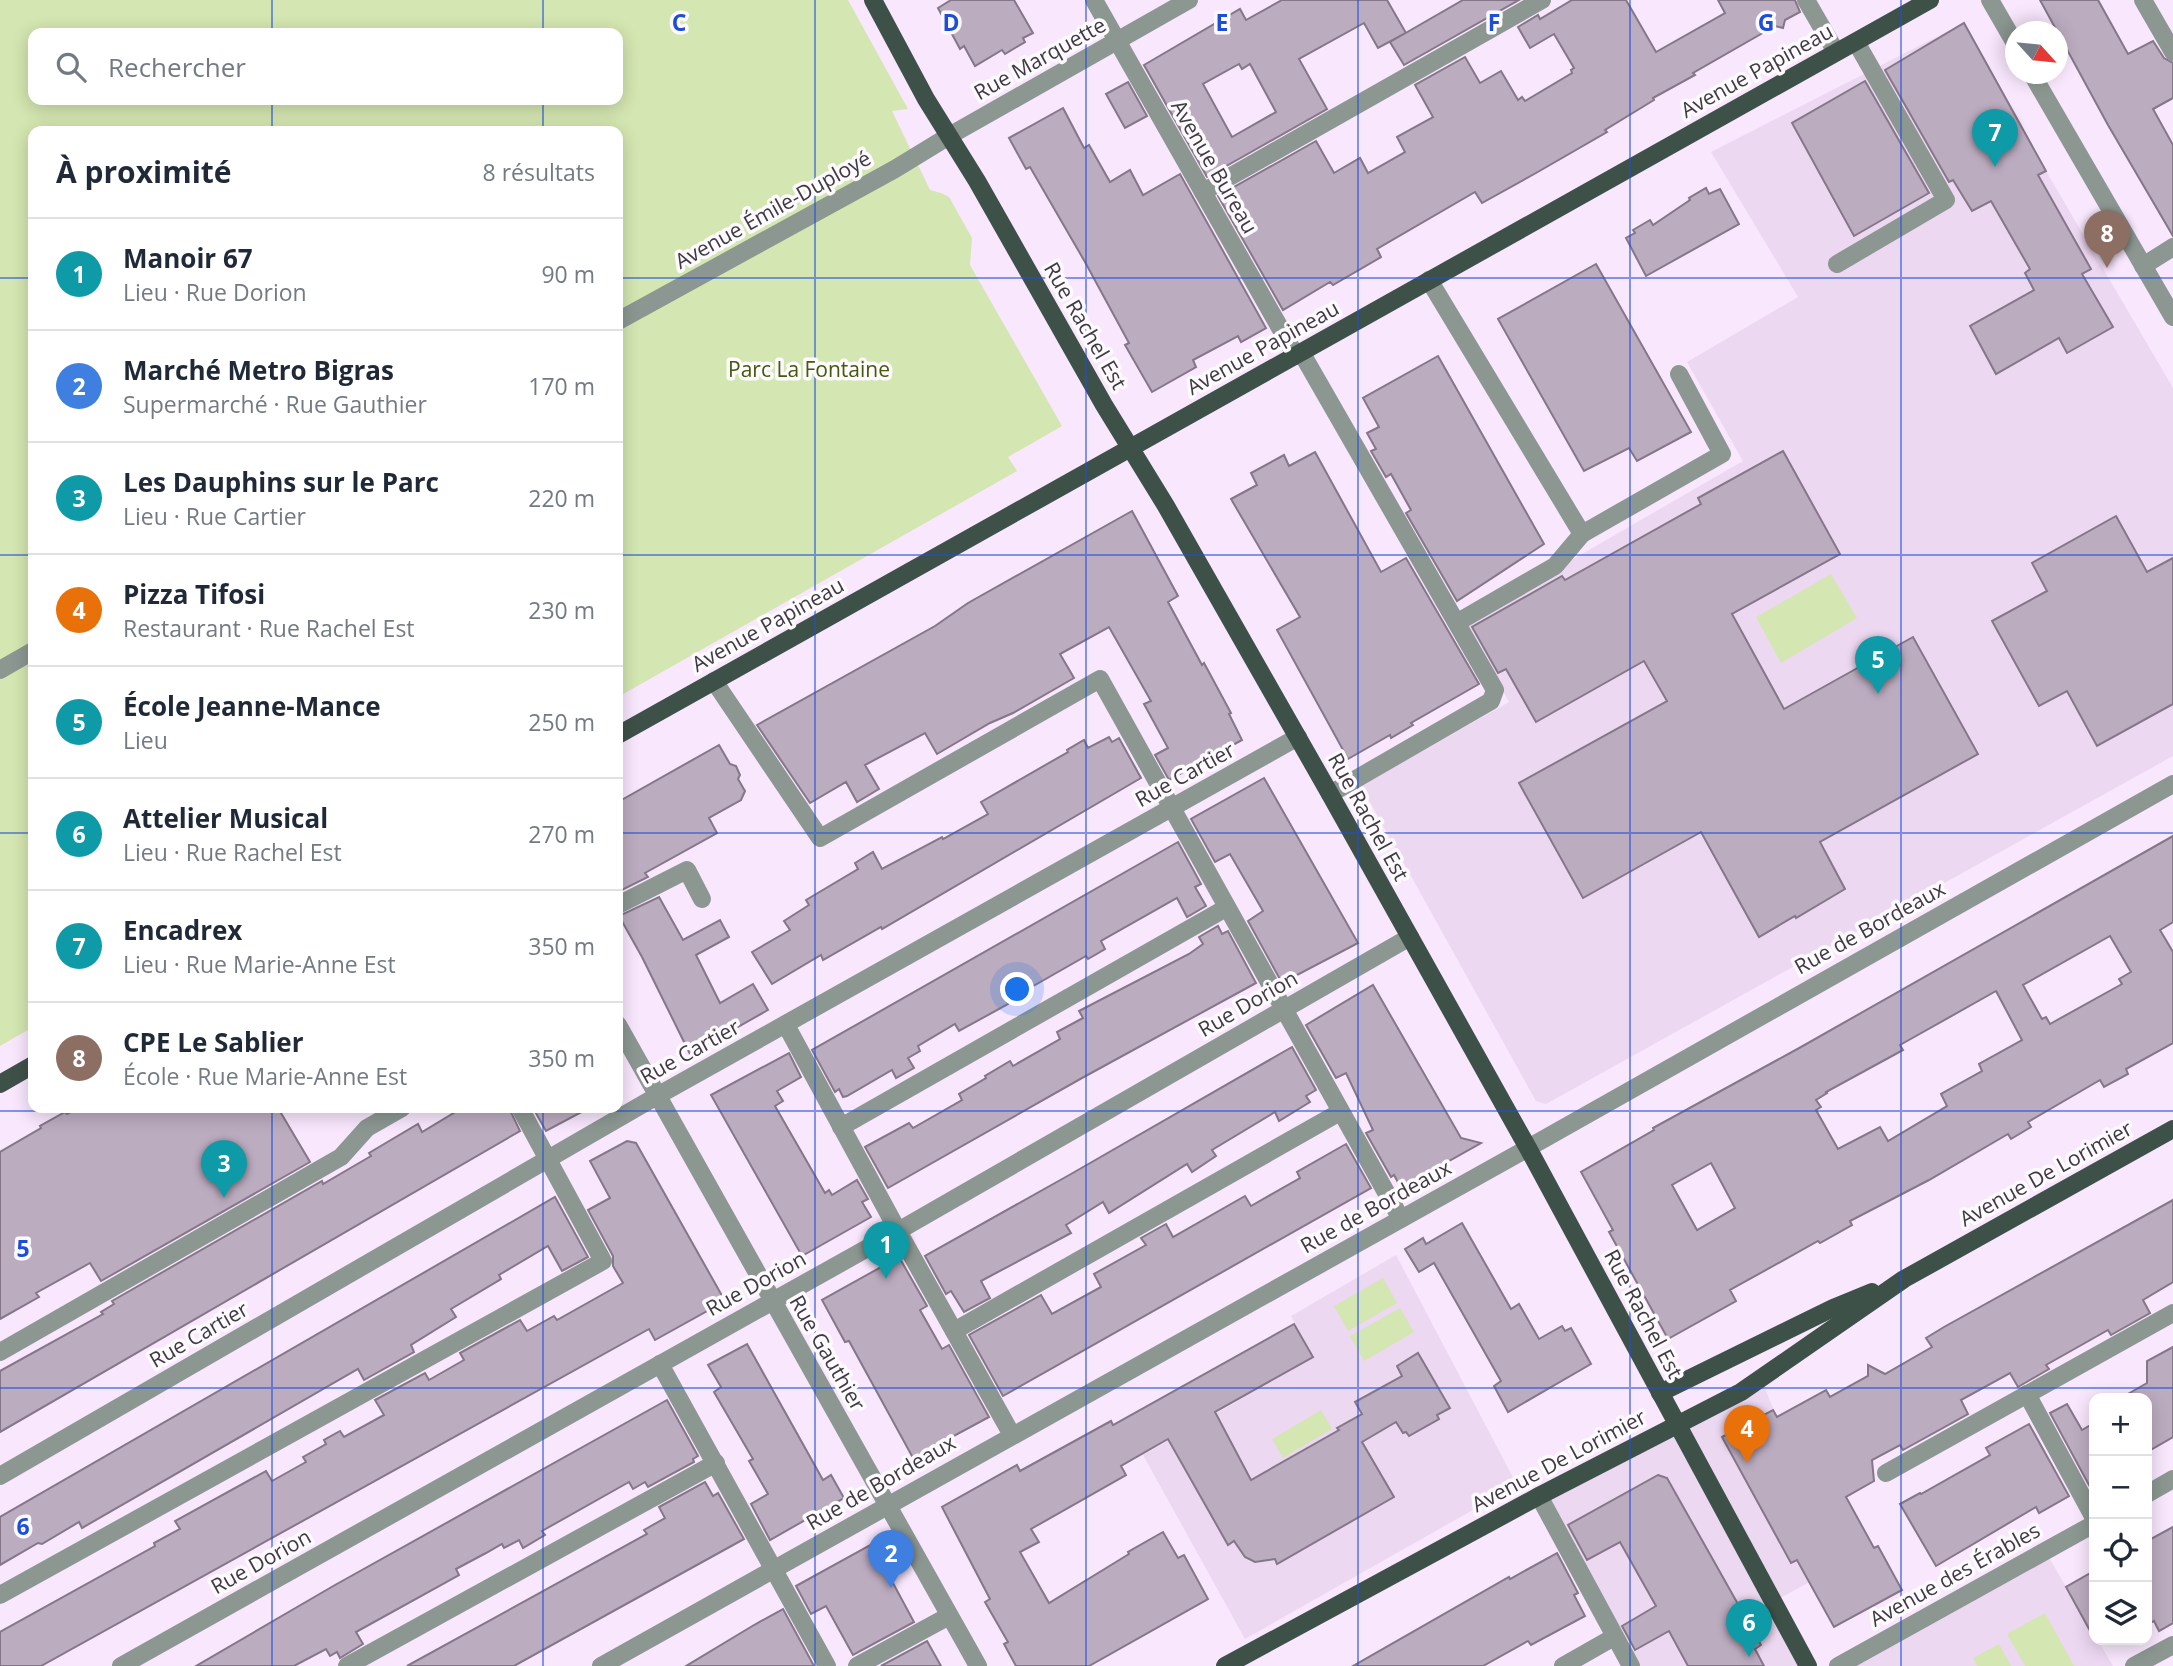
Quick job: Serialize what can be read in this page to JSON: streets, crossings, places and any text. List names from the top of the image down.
{
  "streets": {
    "main road": ["Avenue Papineau", "Rue Rachel Est", "Avenue De Lorimier"],
    "street": [
      "Rue Marquette",
      "Avenue Bureau",
      "Avenue Émile-Duployé",
      "Rue Cartier",
      "Rue de Bordeaux",
      "Rue Dorion",
      "Rue Gauthier",
      "Avenue des Érables"
    ]
  },
  "crossings": [
    ["Rue Marquette", "Avenue Bureau"],
    ["Rue Marquette", "Avenue Émile-Duployé"],
    ["Rue Marquette", "Rue Rachel Est"],
    ["Avenue Papineau", "Avenue Bureau"],
    ["Avenue Papineau", "Rue Rachel Est"],
    ["Avenue Bureau", "Rue Rachel Est"],
    ["Avenue Émile-Duployé", "Rue Rachel Est"],
    ["Rue Rachel Est", "Rue Cartier"],
    ["Rue Rachel Est", "Rue de Bordeaux"],
    ["Rue Rachel Est", "Rue Dorion"],
    ["Rue Rachel Est", "Avenue De Lorimier"],
    ["Rue Cartier", "Rue Gauthier"],
    ["Rue de Bordeaux", "Rue Gauthier"],
    ["Rue Dorion", "Rue Gauthier"]
  ],
  "parks": ["Parc La Fontaine"],
  "north": "bottom right",
  "page": {
    "search": "Rechercher",
    "pins": [
      "7",
      "8",
      "5",
      "3",
      "1",
      "4",
      "2",
      "6"
    ],
    "heading": ["À proximité", "8 résultats"],
    "list": [
      {
        "mark": "1",
        "name": "Manoir 67",
        "note": "Lieu · Rue Dorion",
        "value": "90 m"
      },
      {
        "mark": "2",
        "name": "Marché Metro Bigras",
        "note": "Supermarché · Rue Gauthier",
        "value": "170 m"
      },
      {
        "mark": "3",
        "name": "Les Dauphins sur le Parc",
        "note": "Lieu · Rue Cartier",
        "value": "220 m"
      },
      {
        "mark": "4",
        "name": "Pizza Tifosi",
        "note": "Restaurant · Rue Rachel Est",
        "value": "230 m"
      },
      {
        "mark": "5",
        "name": "École Jeanne-Mance",
        "note": "Lieu",
        "value": "250 m"
      },
      {
        "mark": "6",
        "name": "Attelier Musical",
        "note": "Lieu · Rue Rachel Est",
        "value": "270 m"
      },
      {
        "mark": "7",
        "name": "Encadrex",
        "note": "Lieu · Rue Marie-Anne Est",
        "value": "350 m"
      },
      {
        "mark": "8",
        "name": "CPE Le Sablier",
        "note": "École · Rue Marie-Anne Est",
        "value": "350 m"
      }
    ],
    "map_buttons": ["+", "−"]
  },
  "grid": {
    "columns": [
      "C",
      "D",
      "E",
      "F",
      "G"
    ],
    "rows": ["5", "6"]
  }
}
